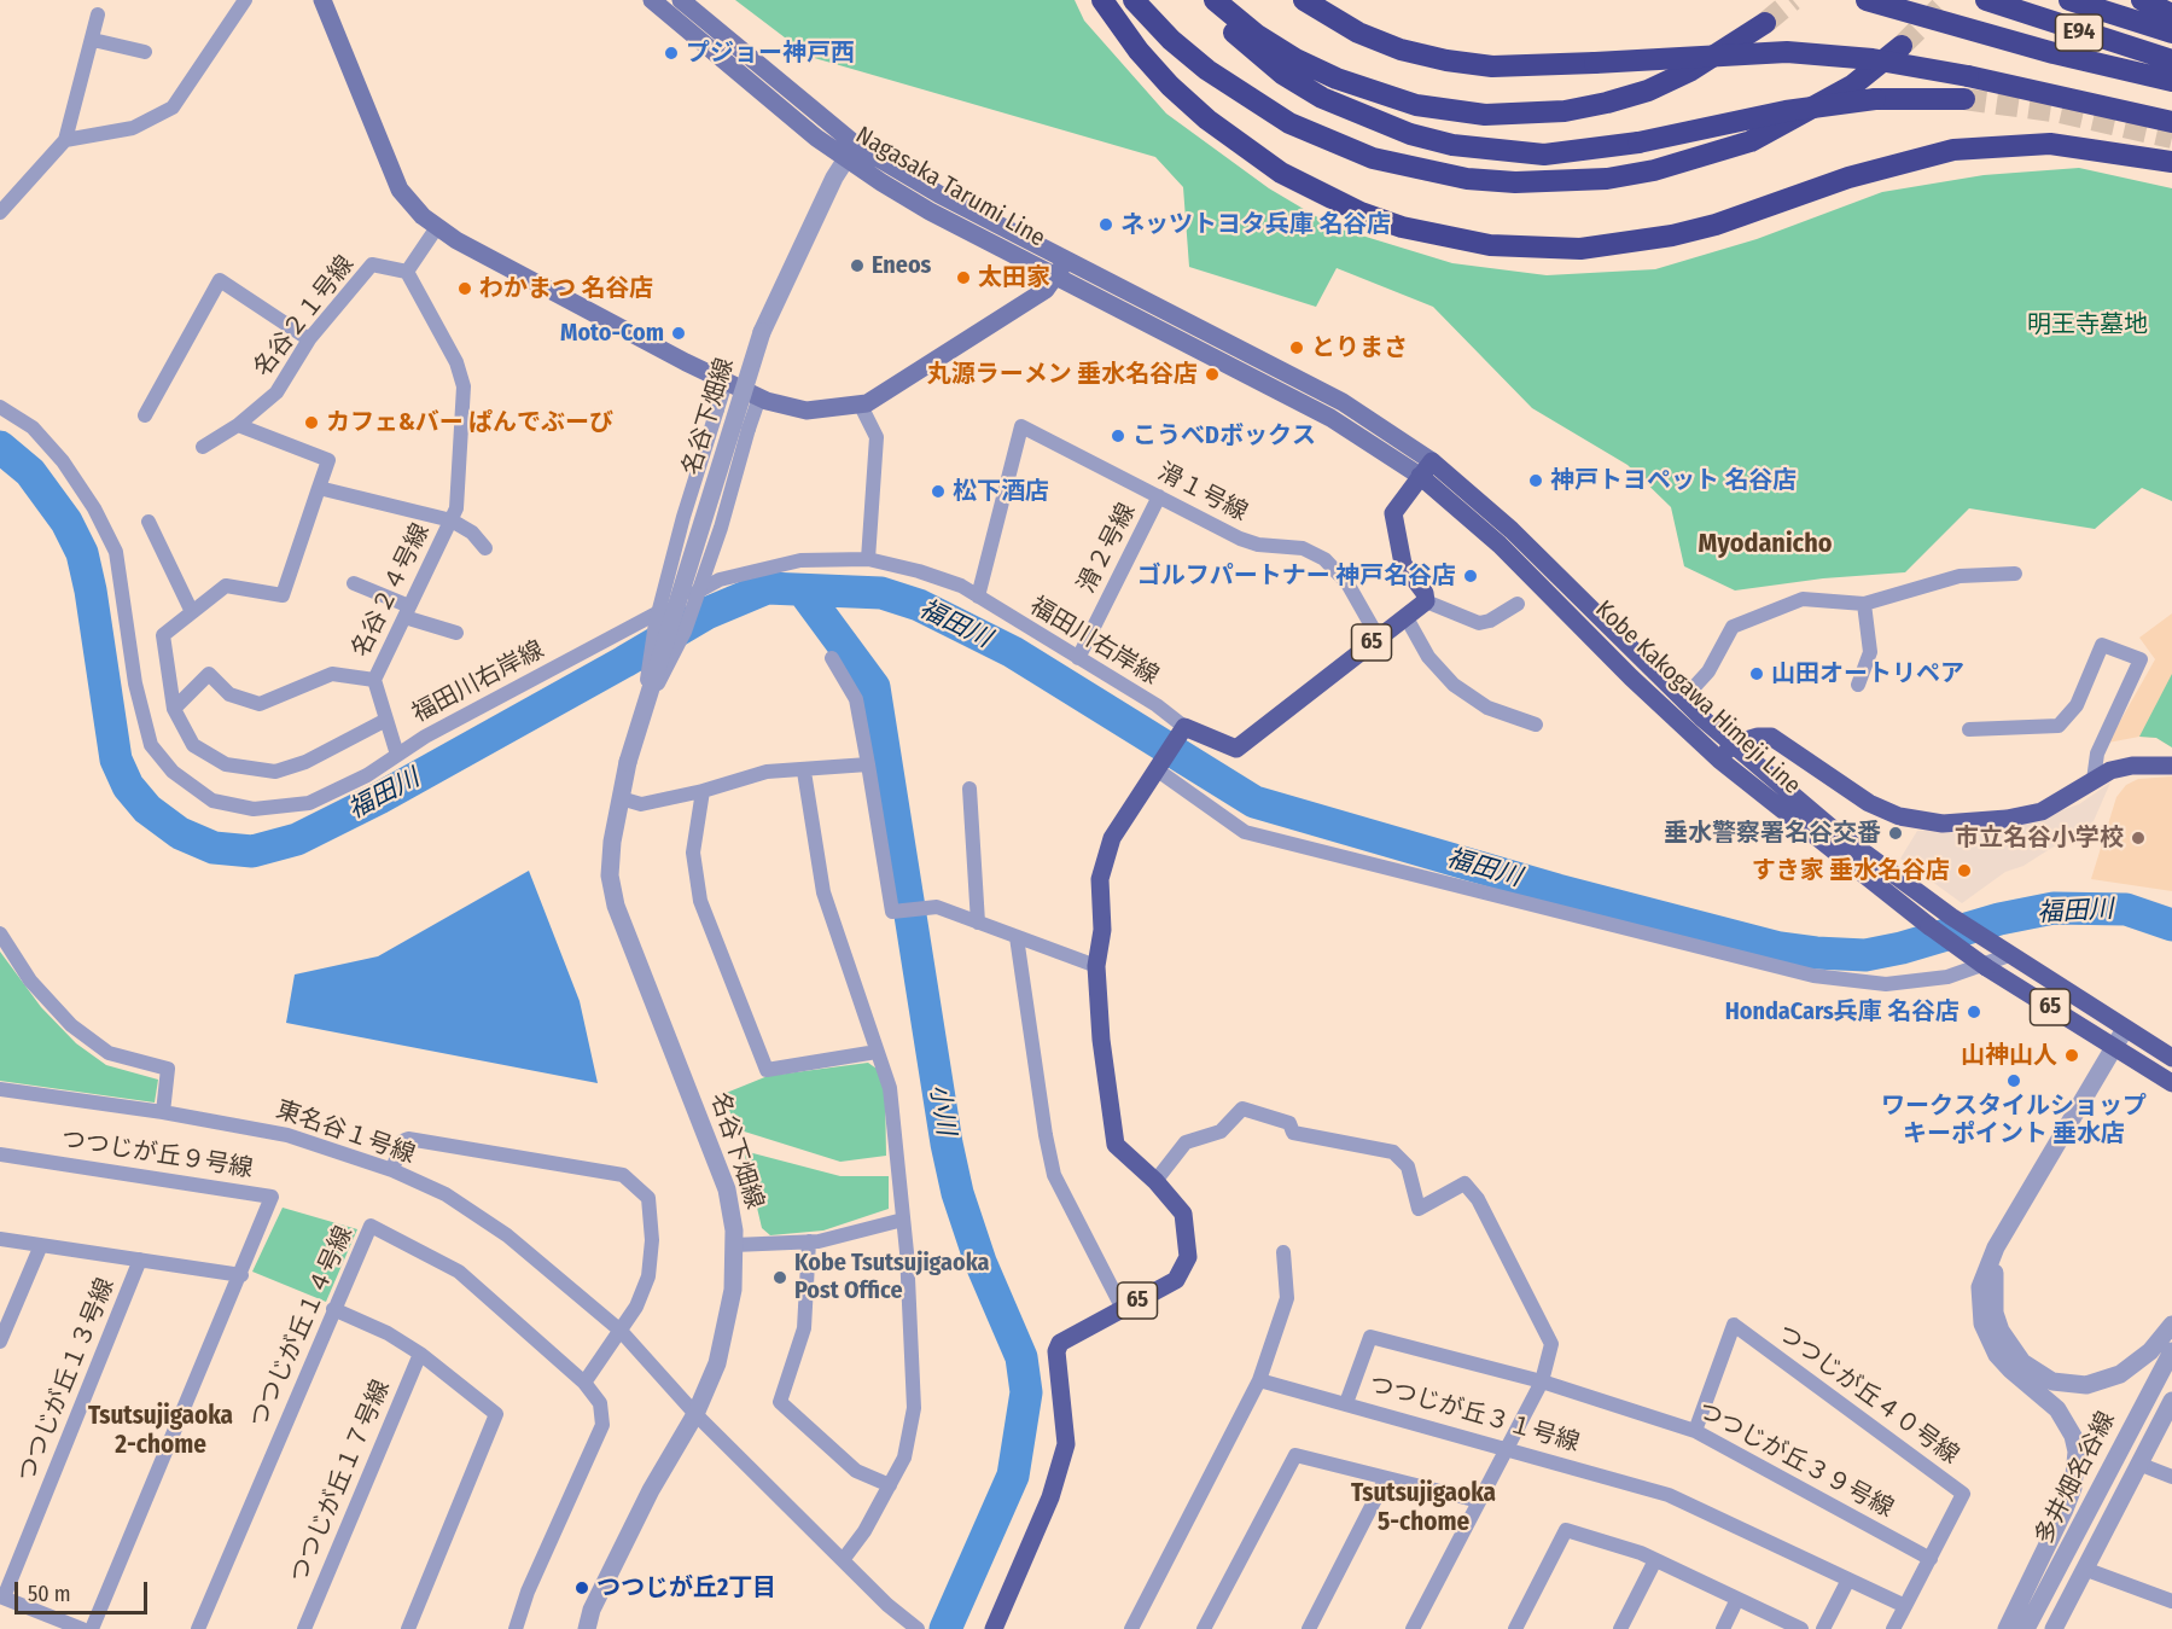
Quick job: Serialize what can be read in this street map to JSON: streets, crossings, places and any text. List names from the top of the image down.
{
  "streets": {
    "highway": ["E94"],
    "main road": ["Nagasaka Tarumi Line", "65", "Kobe Kakogawa Himeji Line"],
    "street": [
      "名谷２１号線",
      "名谷下畑線",
      "滑１号線",
      "滑２号線",
      "名谷２４号線",
      "福田川右岸線",
      "東名谷１号線",
      "つつじが丘９号線",
      "つつじが丘１４号線",
      "つつじが丘１３号線",
      "つつじが丘４０号線",
      "つつじが丘３１号線",
      "つつじが丘３９号線",
      "多井畑名谷線",
      "つつじが丘１７号線"
    ]
  },
  "crossings": [
    ["Nagasaka Tarumi Line", "名谷下畑線"],
    ["Nagasaka Tarumi Line", "Kobe Kakogawa Himeji Line"],
    ["名谷２１号線", "名谷２４号線"],
    ["名谷下畑線", "東名谷１号線"],
    ["滑１号線", "滑２号線"],
    ["滑１号線", "福田川右岸線"],
    ["滑１号線", "65"],
    ["滑２号線", "福田川右岸線"],
    ["福田川右岸線", "65"],
    ["つつじが丘４０号線", "つつじが丘３１号線"],
    ["つつじが丘４０号線", "つつじが丘３９号線"],
    ["つつじが丘３１号線", "つつじが丘３９号線"]
  ],
  "districts": ["Myodanicho", "Tsutsujigaoka 2-chome", "Tsutsujigaoka 5-chome"],
  "water": ["福田川", "小川"],
  "parks": ["明王寺墓地"],
  "places": [
    "プジョー神戸西",
    "ネッツトヨタ兵庫 名谷店",
    "Eneos",
    "太田家",
    "わかまつ 名谷店",
    "Moto-Com",
    "とりまさ",
    "丸源ラーメン 垂水名谷店",
    "カフェ&バー ぱんでぶーび",
    "こうべDボックス",
    "神戸トヨペット 名谷店",
    "松下酒店",
    "ゴルフパートナー 神戸名谷店",
    "山田オートリペア",
    "垂水警察署名谷交番",
    "市立名谷小学校",
    "すき家 垂水名谷店",
    "HondaCars兵庫 名谷店",
    "山神山人",
    "ワークスタイルショップ キーポイント 垂水店",
    "Kobe Tsutsujigaoka Post Office",
    "つつじが丘2丁目"
  ],
  "scale_bar": "50 m"
}
